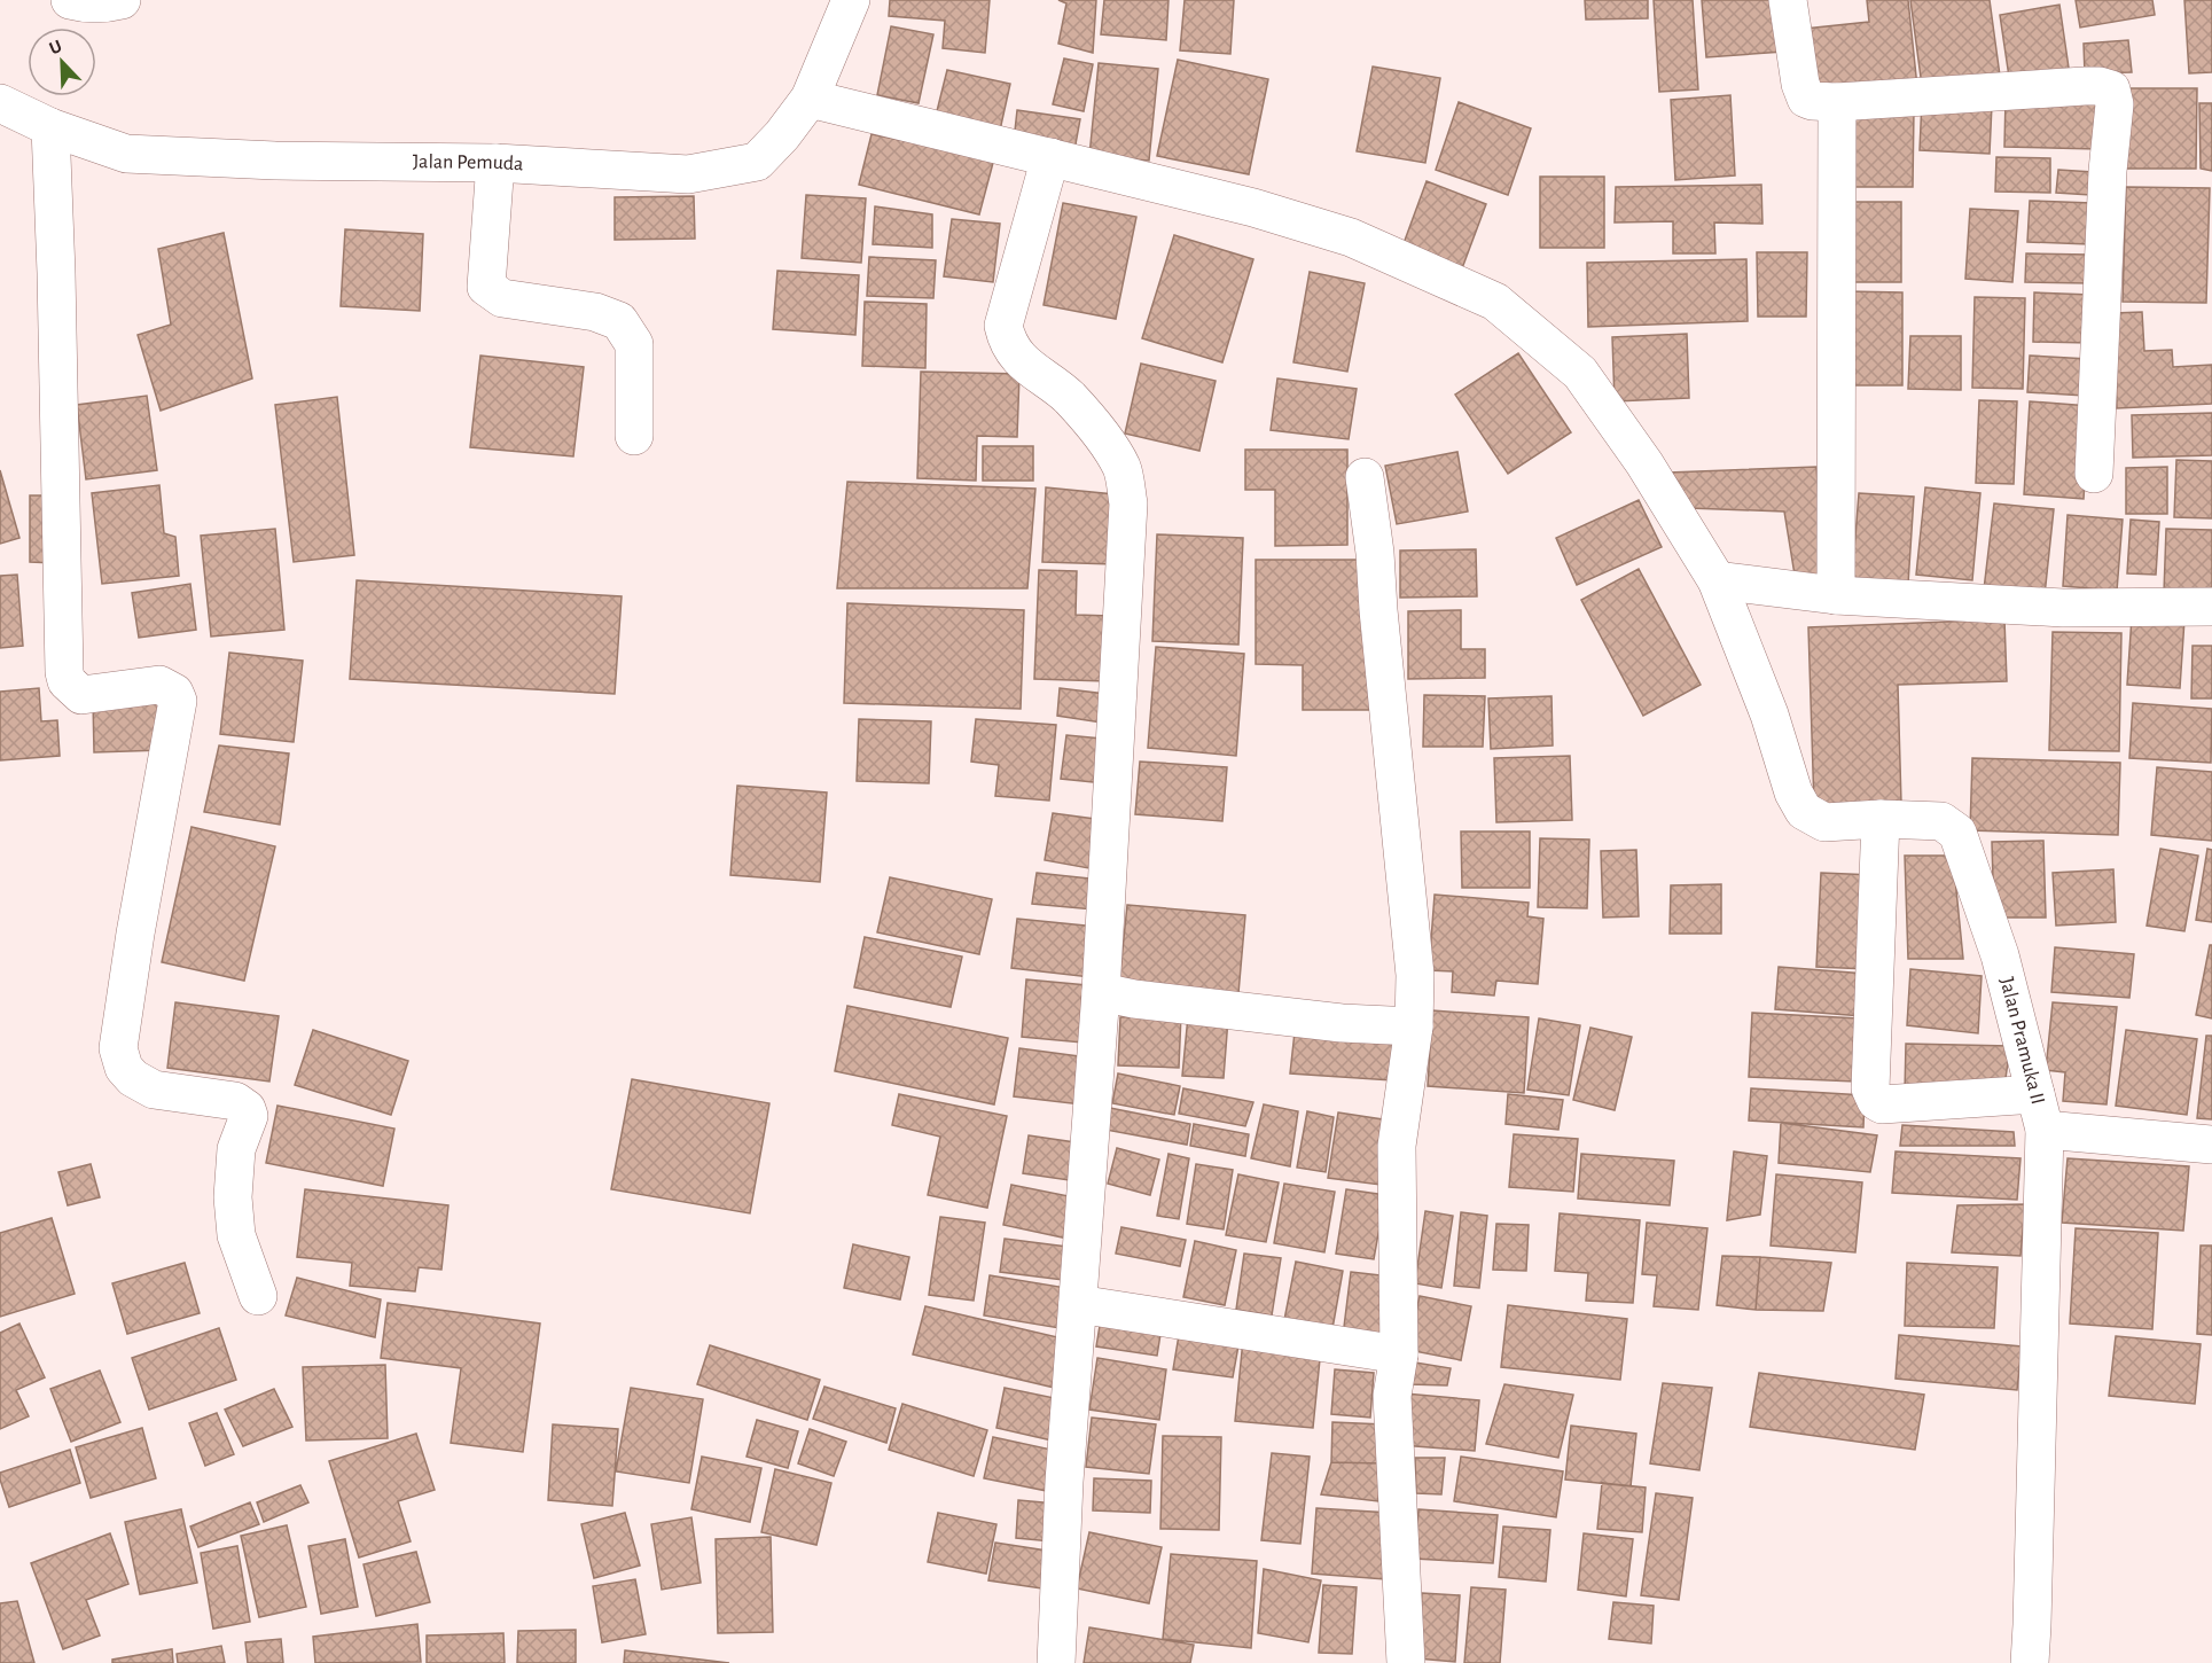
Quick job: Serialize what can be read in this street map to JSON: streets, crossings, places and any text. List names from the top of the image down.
{
  "streets": {
    "street": ["Jalan Pemuda", "Jalan Pramuka II"]
  },
  "crossings": [
    ["Jalan Pemuda", "Jalan Pramuka II"]
  ],
  "north": "top left"
}
